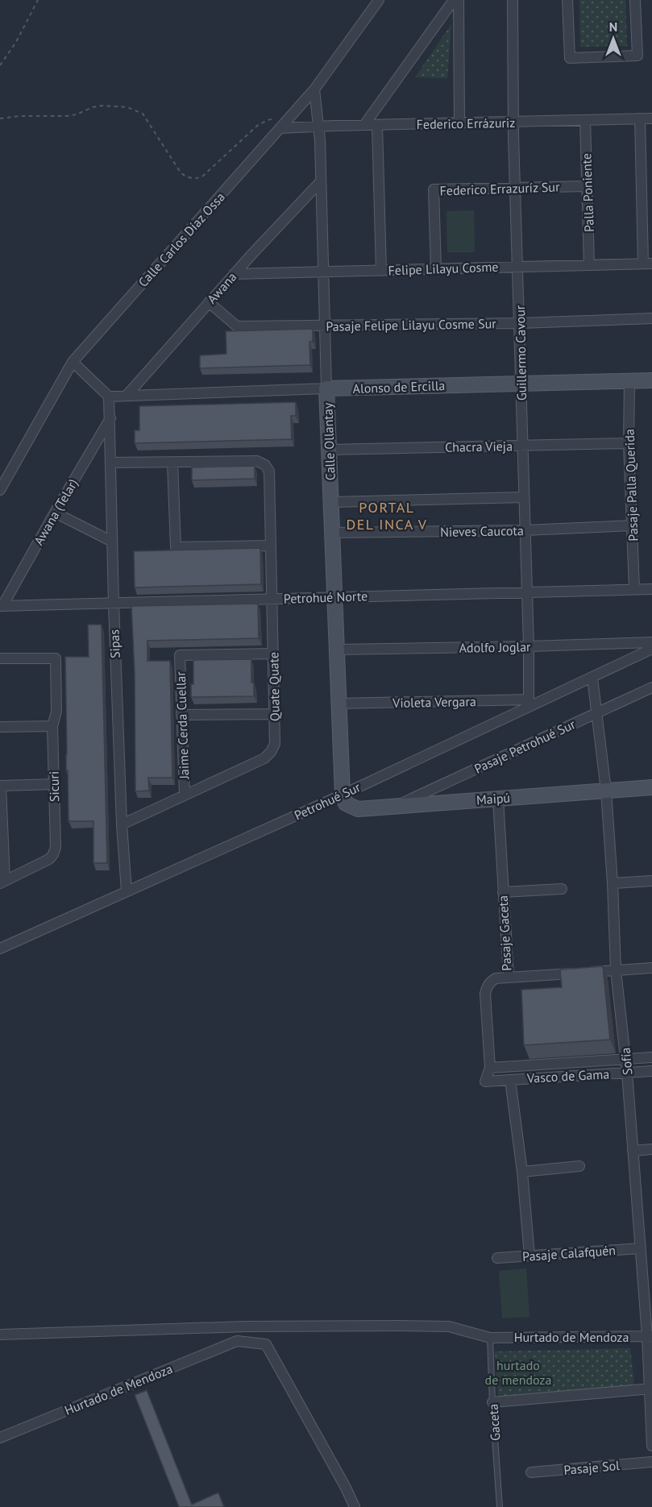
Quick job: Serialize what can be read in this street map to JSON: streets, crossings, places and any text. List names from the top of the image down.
{
  "streets": {
    "street": [
      "Federico Errázuriz",
      "Federico Errazuríz Sur",
      "Palla Poniente",
      "Calle Carlos Díaz Ossa",
      "Felipe Lilayu Cosme",
      "Awana",
      "Pasaje Felipe Lilayu Cosme Sur",
      "Guillermo Cavour",
      "Alonso de Ercilla",
      "Calle Ollantay",
      "Chacra Vieja",
      "Pasaje Palla Querida",
      "Awana (Telar)",
      "Nieves Caucota",
      "Petrohué Norte",
      "Sipas",
      "Adolfo Joglar",
      "Quate Quate",
      "Violeta Vergara",
      "Jaime Cerda Cuellar",
      "Pasaje Petrohué Sur",
      "Sicuri",
      "Maipú",
      "Petrohué Sur",
      "Pasaje Gaceta",
      "Sofía",
      "Vasco de Gama",
      "Pasaje Calafquén",
      "Hurtado de Mendoza",
      "Pasaje Sol"
    ],
    "lane": ["Gaceta"]
  },
  "crossings": [
    ["Federico Errázuriz", "Palla Poniente"],
    ["Federico Errázuriz", "Calle Carlos Díaz Ossa"],
    ["Federico Errázuriz", "Guillermo Cavour"],
    ["Federico Errázuriz", "Calle Ollantay"],
    ["Federico Errazuríz Sur", "Palla Poniente"],
    ["Federico Errazuríz Sur", "Felipe Lilayu Cosme"],
    ["Federico Errazuríz Sur", "Guillermo Cavour"],
    ["Palla Poniente", "Felipe Lilayu Cosme"],
    ["Calle Carlos Díaz Ossa", "Calle Ollantay"],
    ["Felipe Lilayu Cosme", "Awana"],
    ["Felipe Lilayu Cosme", "Guillermo Cavour"],
    ["Felipe Lilayu Cosme", "Calle Ollantay"],
    ["Awana", "Pasaje Felipe Lilayu Cosme Sur"],
    ["Awana", "Alonso de Ercilla"],
    ["Awana", "Calle Ollantay"],
    ["Pasaje Felipe Lilayu Cosme Sur", "Guillermo Cavour"],
    ["Pasaje Felipe Lilayu Cosme Sur", "Calle Ollantay"],
    ["Guillermo Cavour", "Alonso de Ercilla"],
    ["Guillermo Cavour", "Chacra Vieja"],
    ["Guillermo Cavour", "Nieves Caucota"],
    ["Guillermo Cavour", "Petrohué Norte"],
    ["Guillermo Cavour", "Adolfo Joglar"],
    ["Guillermo Cavour", "Violeta Vergara"],
    ["Guillermo Cavour", "Petrohué Sur"],
    ["Alonso de Ercilla", "Calle Ollantay"],
    ["Alonso de Ercilla", "Pasaje Palla Querida"],
    ["Alonso de Ercilla", "Sipas"],
    ["Calle Ollantay", "Chacra Vieja"],
    ["Calle Ollantay", "Nieves Caucota"],
    ["Calle Ollantay", "Petrohué Norte"],
    ["Calle Ollantay", "Adolfo Joglar"],
    ["Calle Ollantay", "Violeta Vergara"],
    ["Calle Ollantay", "Maipú"],
    ["Calle Ollantay", "Petrohué Sur"],
    ["Chacra Vieja", "Pasaje Palla Querida"],
    ["Pasaje Palla Querida", "Nieves Caucota"],
    ["Pasaje Palla Querida", "Petrohué Norte"],
    ["Awana (Telar)", "Petrohué Norte"],
    ["Awana (Telar)", "Sipas"],
    ["Petrohué Norte", "Sipas"],
    ["Petrohué Norte", "Quate Quate"],
    ["Sipas", "Quate Quate"],
    ["Sipas", "Petrohué Sur"],
    ["Quate Quate", "Jaime Cerda Cuellar"],
    ["Violeta Vergara", "Petrohué Sur"],
    ["Pasaje Petrohué Sur", "Maipú"],
    ["Pasaje Petrohué Sur", "Sofía"],
    ["Maipú", "Petrohué Sur"],
    ["Maipú", "Pasaje Gaceta"],
    ["Maipú", "Sofía"],
    ["Petrohué Sur", "Sofía"],
    ["Pasaje Gaceta", "Vasco de Gama"],
    ["Sofía", "Vasco de Gama"],
    ["Sofía", "Pasaje Calafquén"],
    ["Sofía", "Hurtado de Mendoza"],
    ["Hurtado de Mendoza", "Gaceta"]
  ],
  "districts": ["PORTAL DEL INCA V"],
  "parks": ["hurtado de mendoza"],
  "north": "top"
}
